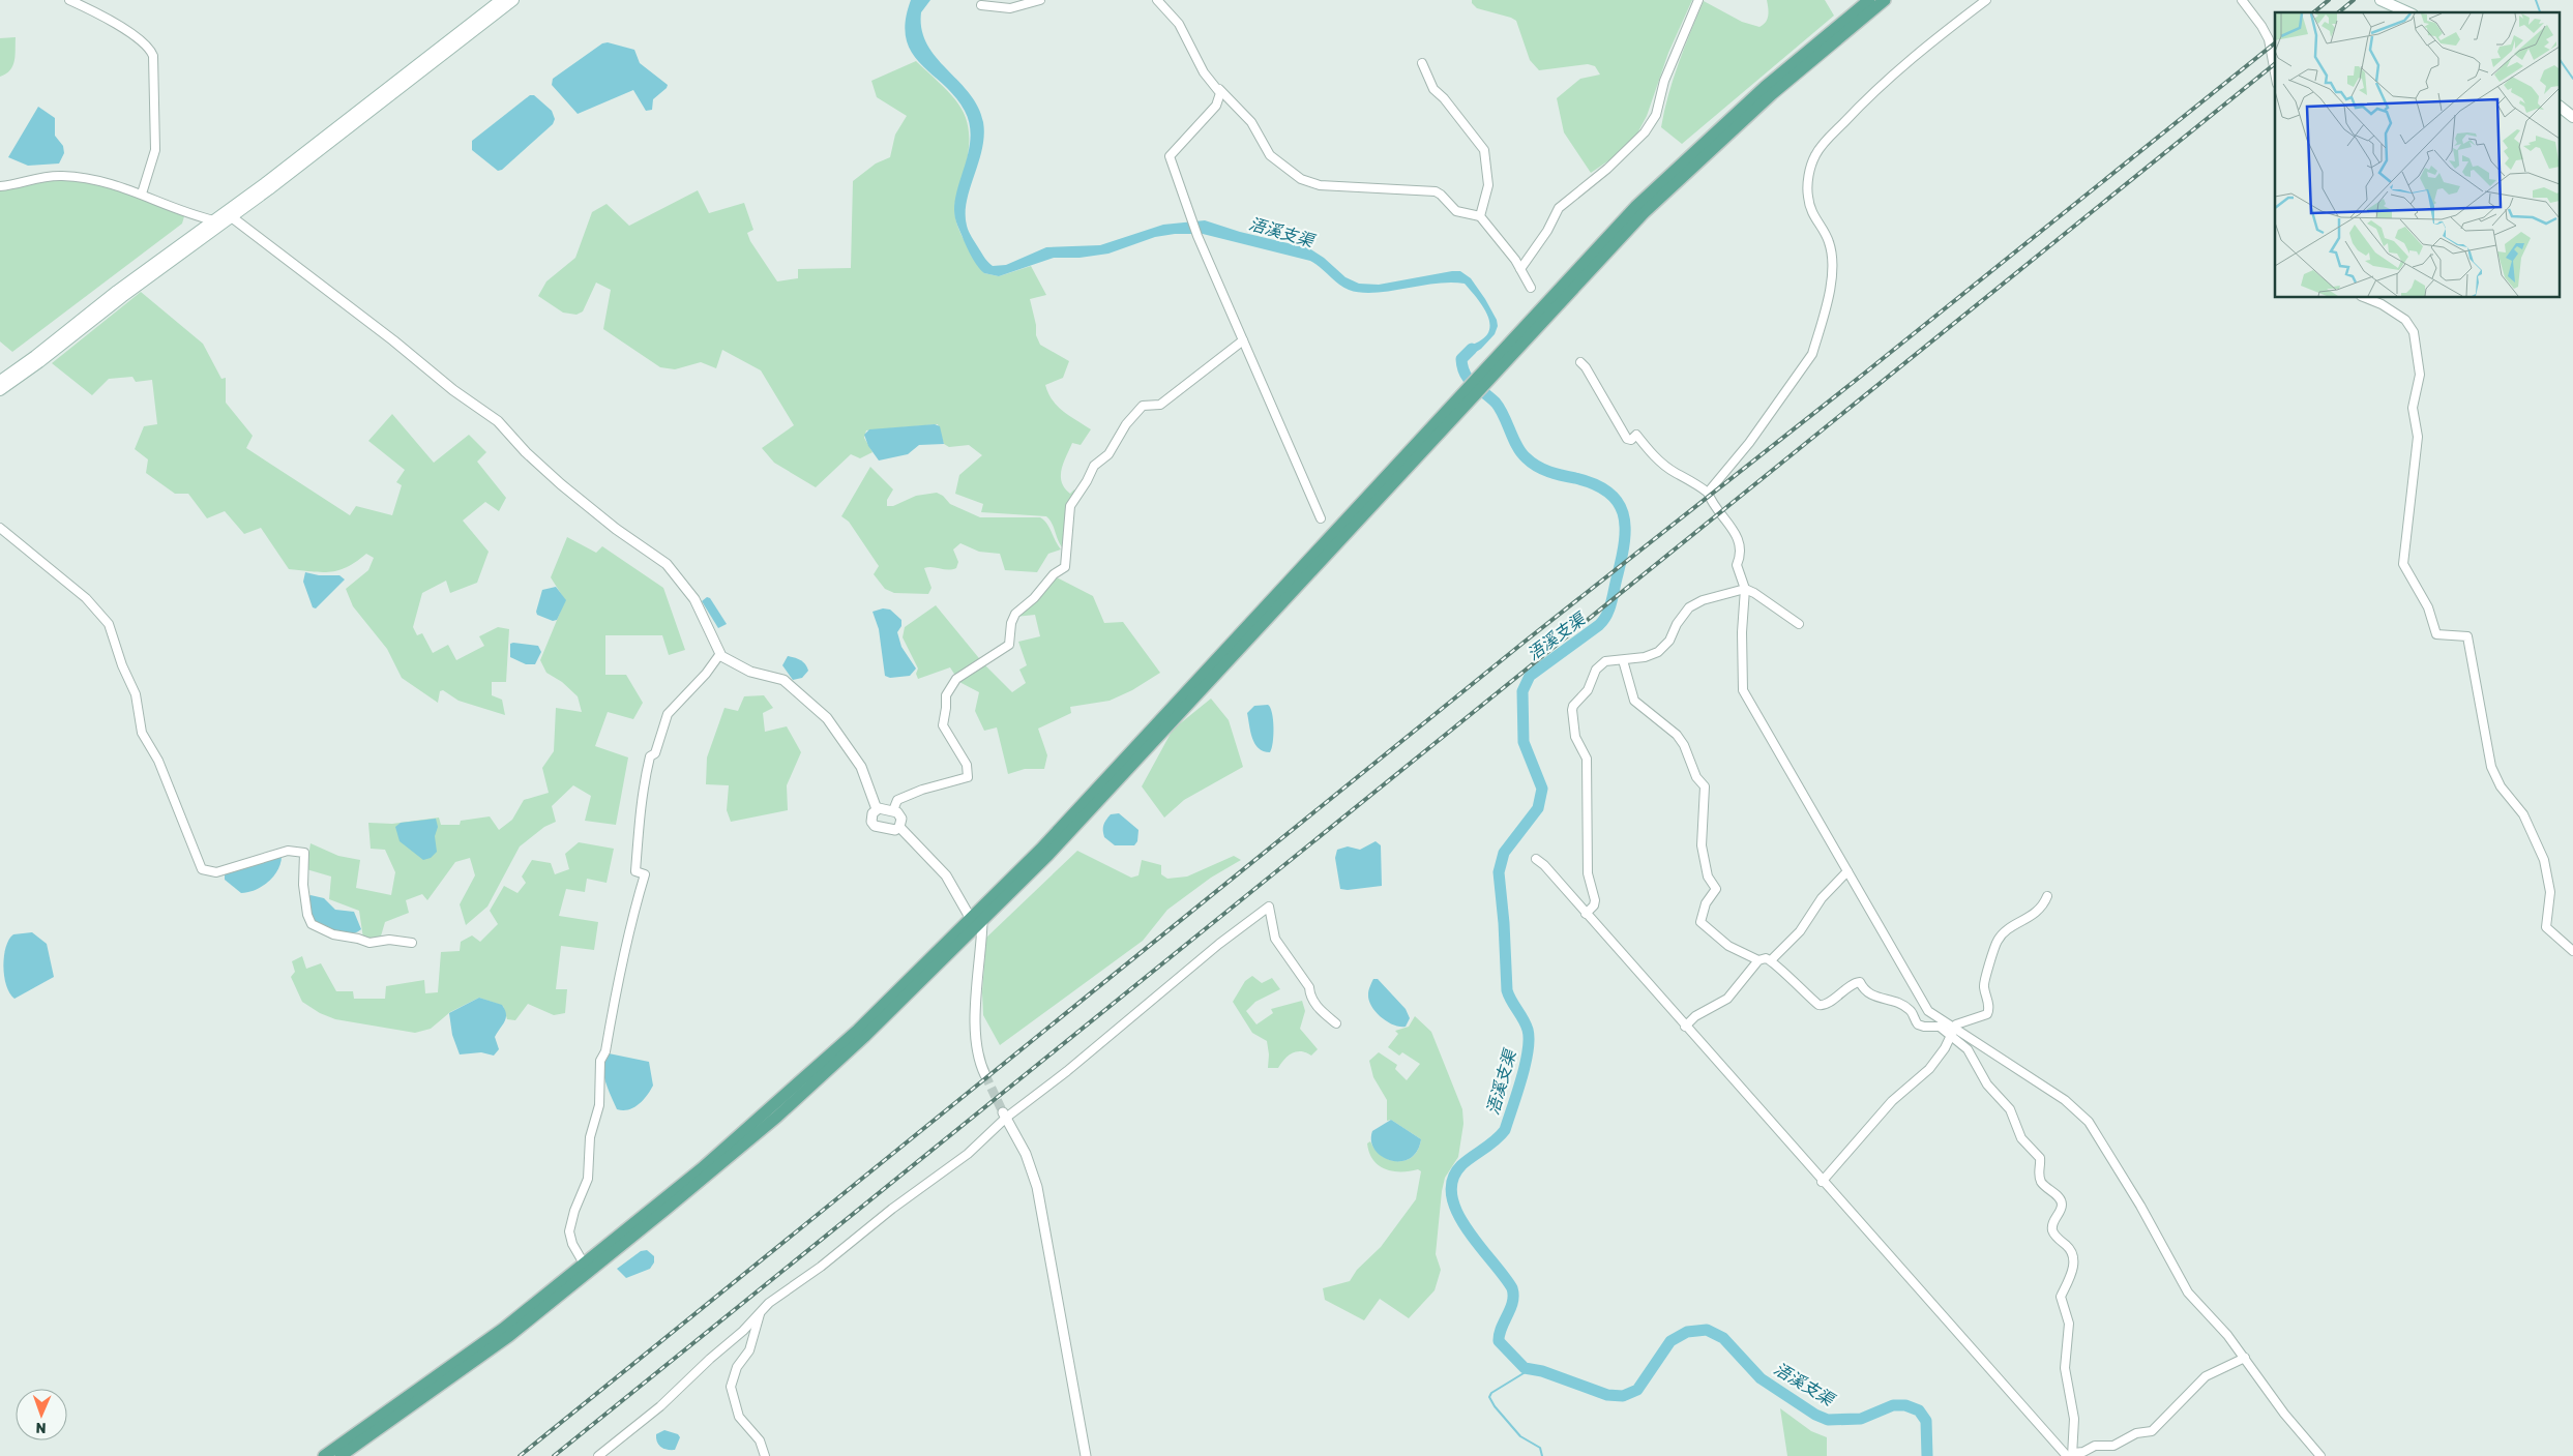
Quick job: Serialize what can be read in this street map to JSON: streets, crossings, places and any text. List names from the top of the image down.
{
  "water": ["浯溪支渠"],
  "north": "bottom"
}
